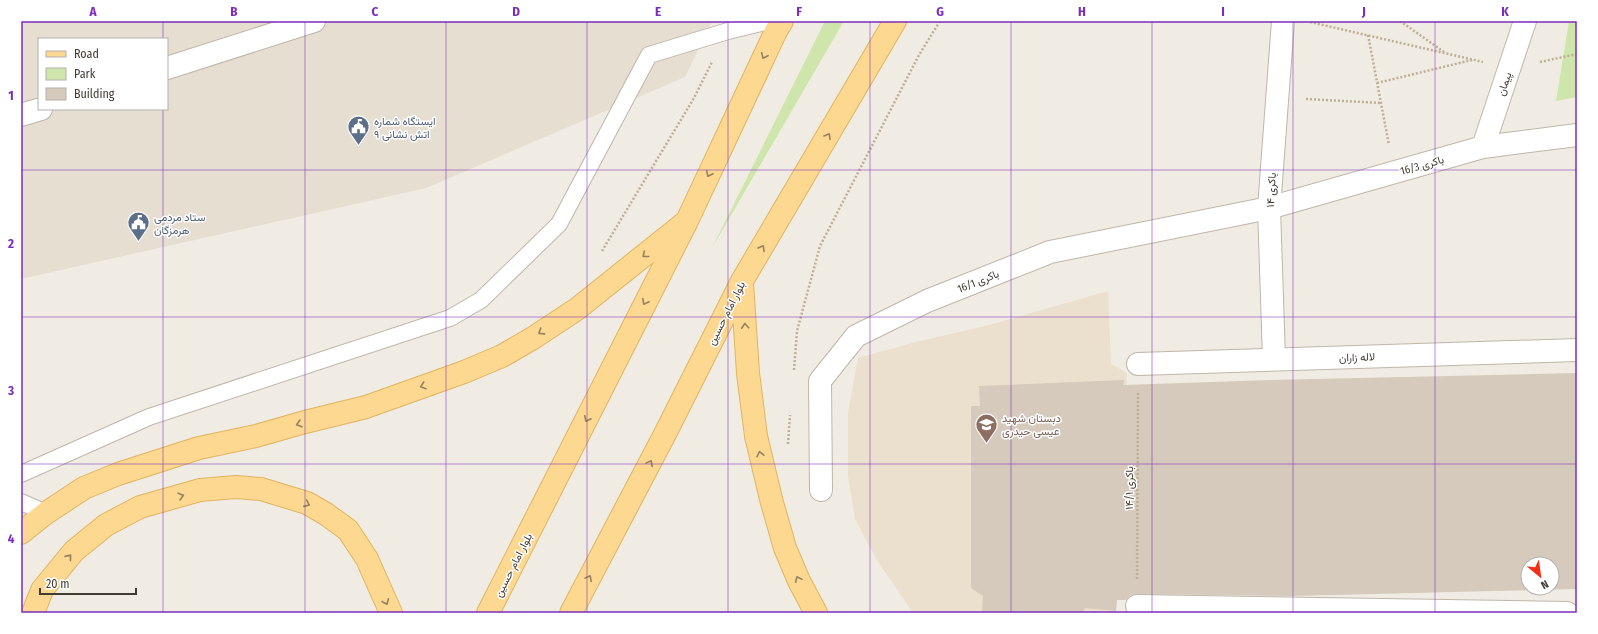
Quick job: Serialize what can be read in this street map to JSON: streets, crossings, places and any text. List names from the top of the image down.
{
  "streets": {
    "main road": ["بلوار امام حسین"],
    "street": [
      "پیمان",
      "باکری 16/3",
      "باکری ۱۴",
      "باکری 16/1",
      "لاله زاران"
    ],
    "path": ["باکری ۱۴/۱"]
  },
  "crossings": [
    ["پیمان", "باکری 16/3"],
    ["باکری 16/3", "باکری ۱۴"],
    ["باکری 16/3", "باکری 16/1"],
    ["باکری ۱۴", "باکری 16/1"],
    ["باکری ۱۴", "لاله زاران"],
    ["لاله زاران", "باکری ۱۴/۱"]
  ],
  "places": {
    "public building": ["ایستگاه شماره ۹ اتش نشانی", "ستاد مردمی هرمزگان"],
    "school or university": ["دبستان شهید عیسی حیدری"]
  },
  "legend": ["Road", "Park", "Building"],
  "scale_bar": "20 m",
  "north": "bottom right",
  "grid": {
    "columns": [
      "A",
      "B",
      "C",
      "D",
      "E",
      "F",
      "G",
      "H",
      "I",
      "J",
      "K"
    ],
    "rows": [
      "1",
      "2",
      "3",
      "4"
    ]
  }
}
